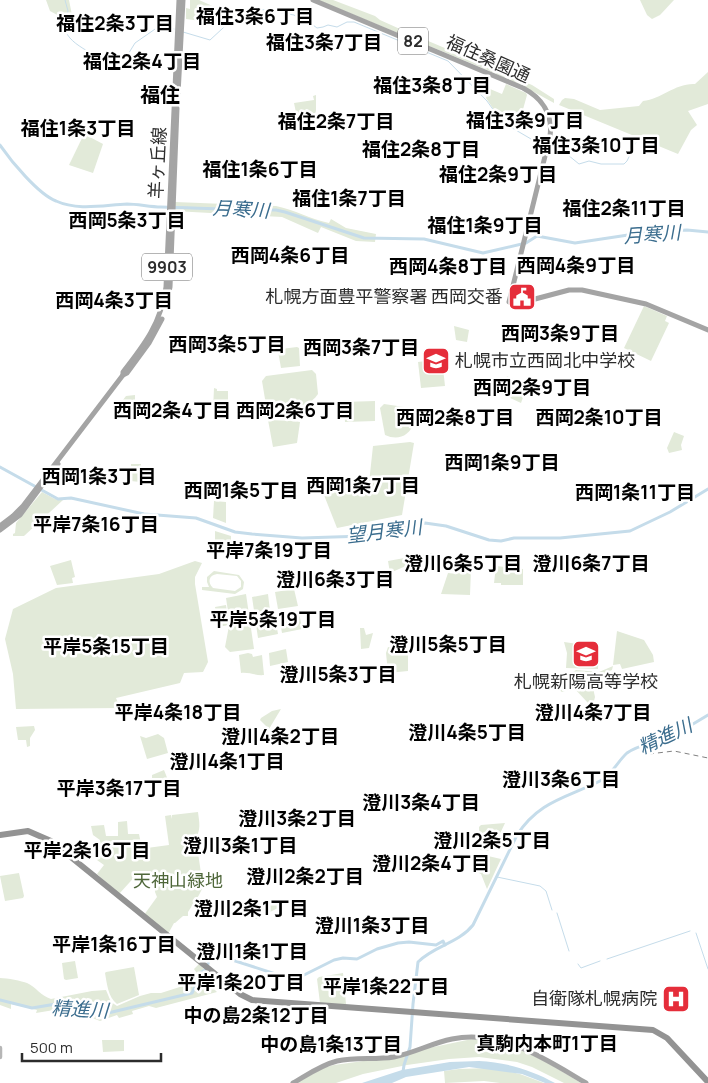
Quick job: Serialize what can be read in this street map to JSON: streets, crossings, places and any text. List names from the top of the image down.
{
  "streets": {
    "main road": [
      "82",
      "福住桑園通",
      "羊ヶ丘線",
      "9903"
    ]
  },
  "districts": [
    "福住3条6丁目",
    "福住2条3丁目",
    "福住3条7丁目",
    "福住2条4丁目",
    "福住3条8丁目",
    "福住",
    "福住3条9丁目",
    "福住2条7丁目",
    "福住1条3丁目",
    "福住3条10丁目",
    "福住2条8丁目",
    "福住1条6丁目",
    "福住2条9丁目",
    "福住1条7丁目",
    "福住2条11丁目",
    "西岡5条3丁目",
    "福住1条9丁目",
    "西岡4条6丁目",
    "西岡4条9丁目",
    "西岡4条8丁目",
    "西岡4条3丁目",
    "西岡3条9丁目",
    "西岡3条5丁目",
    "西岡3条7丁目",
    "西岡2条9丁目",
    "西岡2条4丁目",
    "西岡2条6丁目",
    "西岡2条8丁目",
    "西岡2条10丁目",
    "西岡1条9丁目",
    "西岡1条3丁目",
    "西岡1条7丁目",
    "西岡1条5丁目",
    "西岡1条11丁目",
    "平岸7条16丁目",
    "平岸7条19丁目",
    "澄川6条5丁目",
    "澄川6条7丁目",
    "澄川6条3丁目",
    "平岸5条19丁目",
    "澄川5条5丁目",
    "平岸5条15丁目",
    "澄川5条3丁目",
    "平岸4条18丁目",
    "澄川4条7丁目",
    "澄川4条5丁目",
    "澄川4条2丁目",
    "澄川4条1丁目",
    "澄川3条6丁目",
    "平岸3条17丁目",
    "澄川3条4丁目",
    "澄川3条2丁目",
    "澄川2条5丁目",
    "澄川3条1丁目",
    "平岸2条16丁目",
    "澄川2条4丁目",
    "澄川2条2丁目",
    "澄川2条1丁目",
    "澄川1条3丁目",
    "平岸1条16丁目",
    "澄川1条1丁目",
    "平岸1条20丁目",
    "平岸1条22丁目",
    "中の島2条12丁目",
    "真駒内本町1丁目",
    "中の島1条13丁目"
  ],
  "water": ["月寒川", "望月寒川", "精進川"],
  "parks": ["天神山緑地"],
  "places": {
    "public building": ["札幌方面豊平警察署 西岡交番"],
    "school or university": ["札幌市立西岡北中学校", "札幌新陽高等学校"],
    "hospital": ["自衛隊札幌病院"]
  },
  "scale_bar": "500 m"
}
